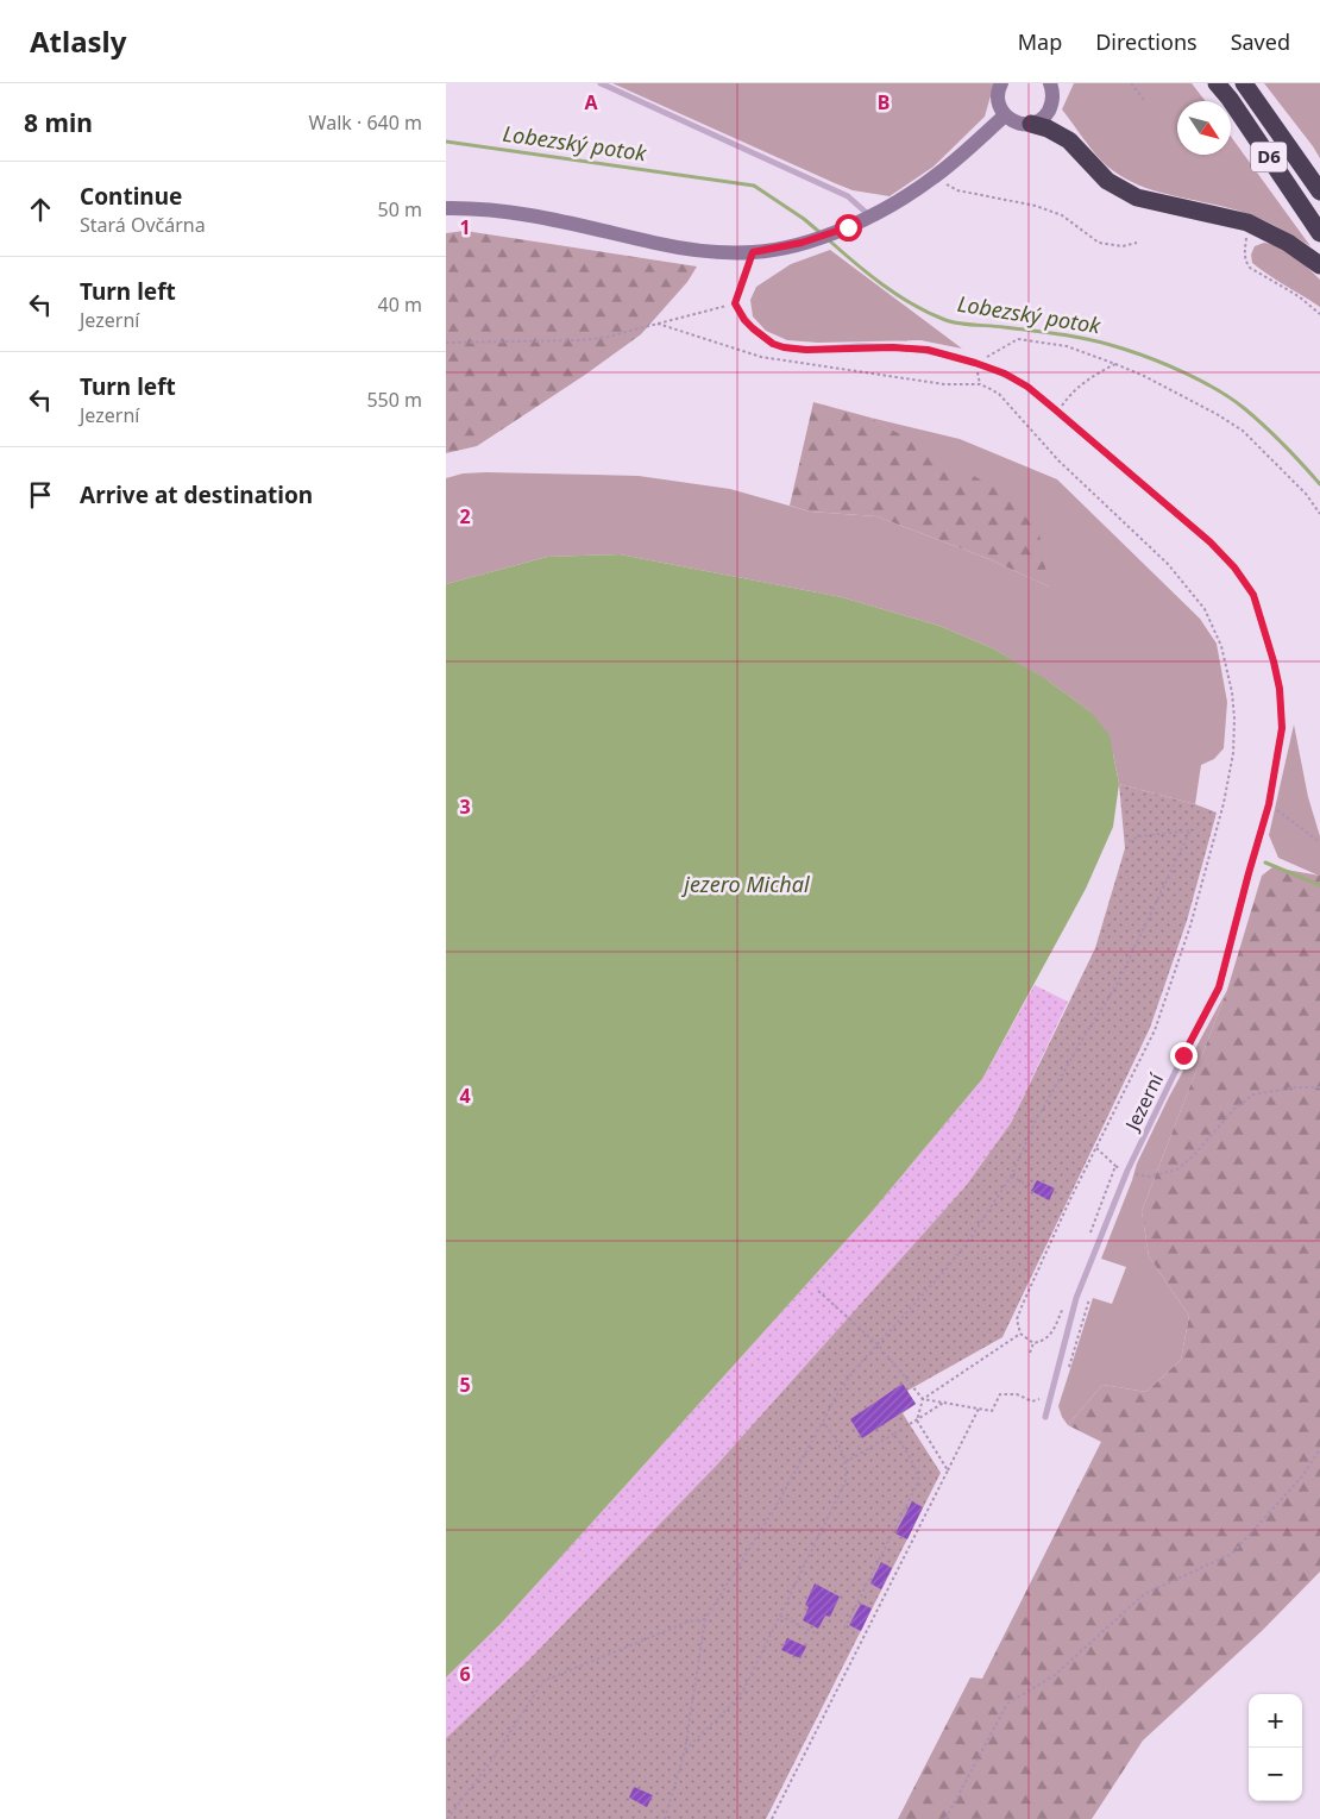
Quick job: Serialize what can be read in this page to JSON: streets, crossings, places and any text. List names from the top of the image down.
{
  "streets": {
    "highway": ["D6"],
    "lane": ["Jezerní"]
  },
  "water": ["Lobezský potok", "jezero Michal"],
  "north": "bottom right",
  "page": {
    "header": "Atlasly",
    "nav": ["Map", "Directions", "Saved"],
    "heading": ["8 min", "Walk · 640 m"],
    "list": [
      ["Continue", "Stará Ovčárna", "50 m"],
      ["Turn left", "Jezerní", "40 m"],
      ["Turn left", "Jezerní", "550 m"],
      "Arrive at destination"
    ],
    "map_buttons": ["+", "−"]
  },
  "grid": {
    "columns": ["A", "B"],
    "rows": [
      "1",
      "2",
      "3",
      "4",
      "5",
      "6"
    ]
  }
}
